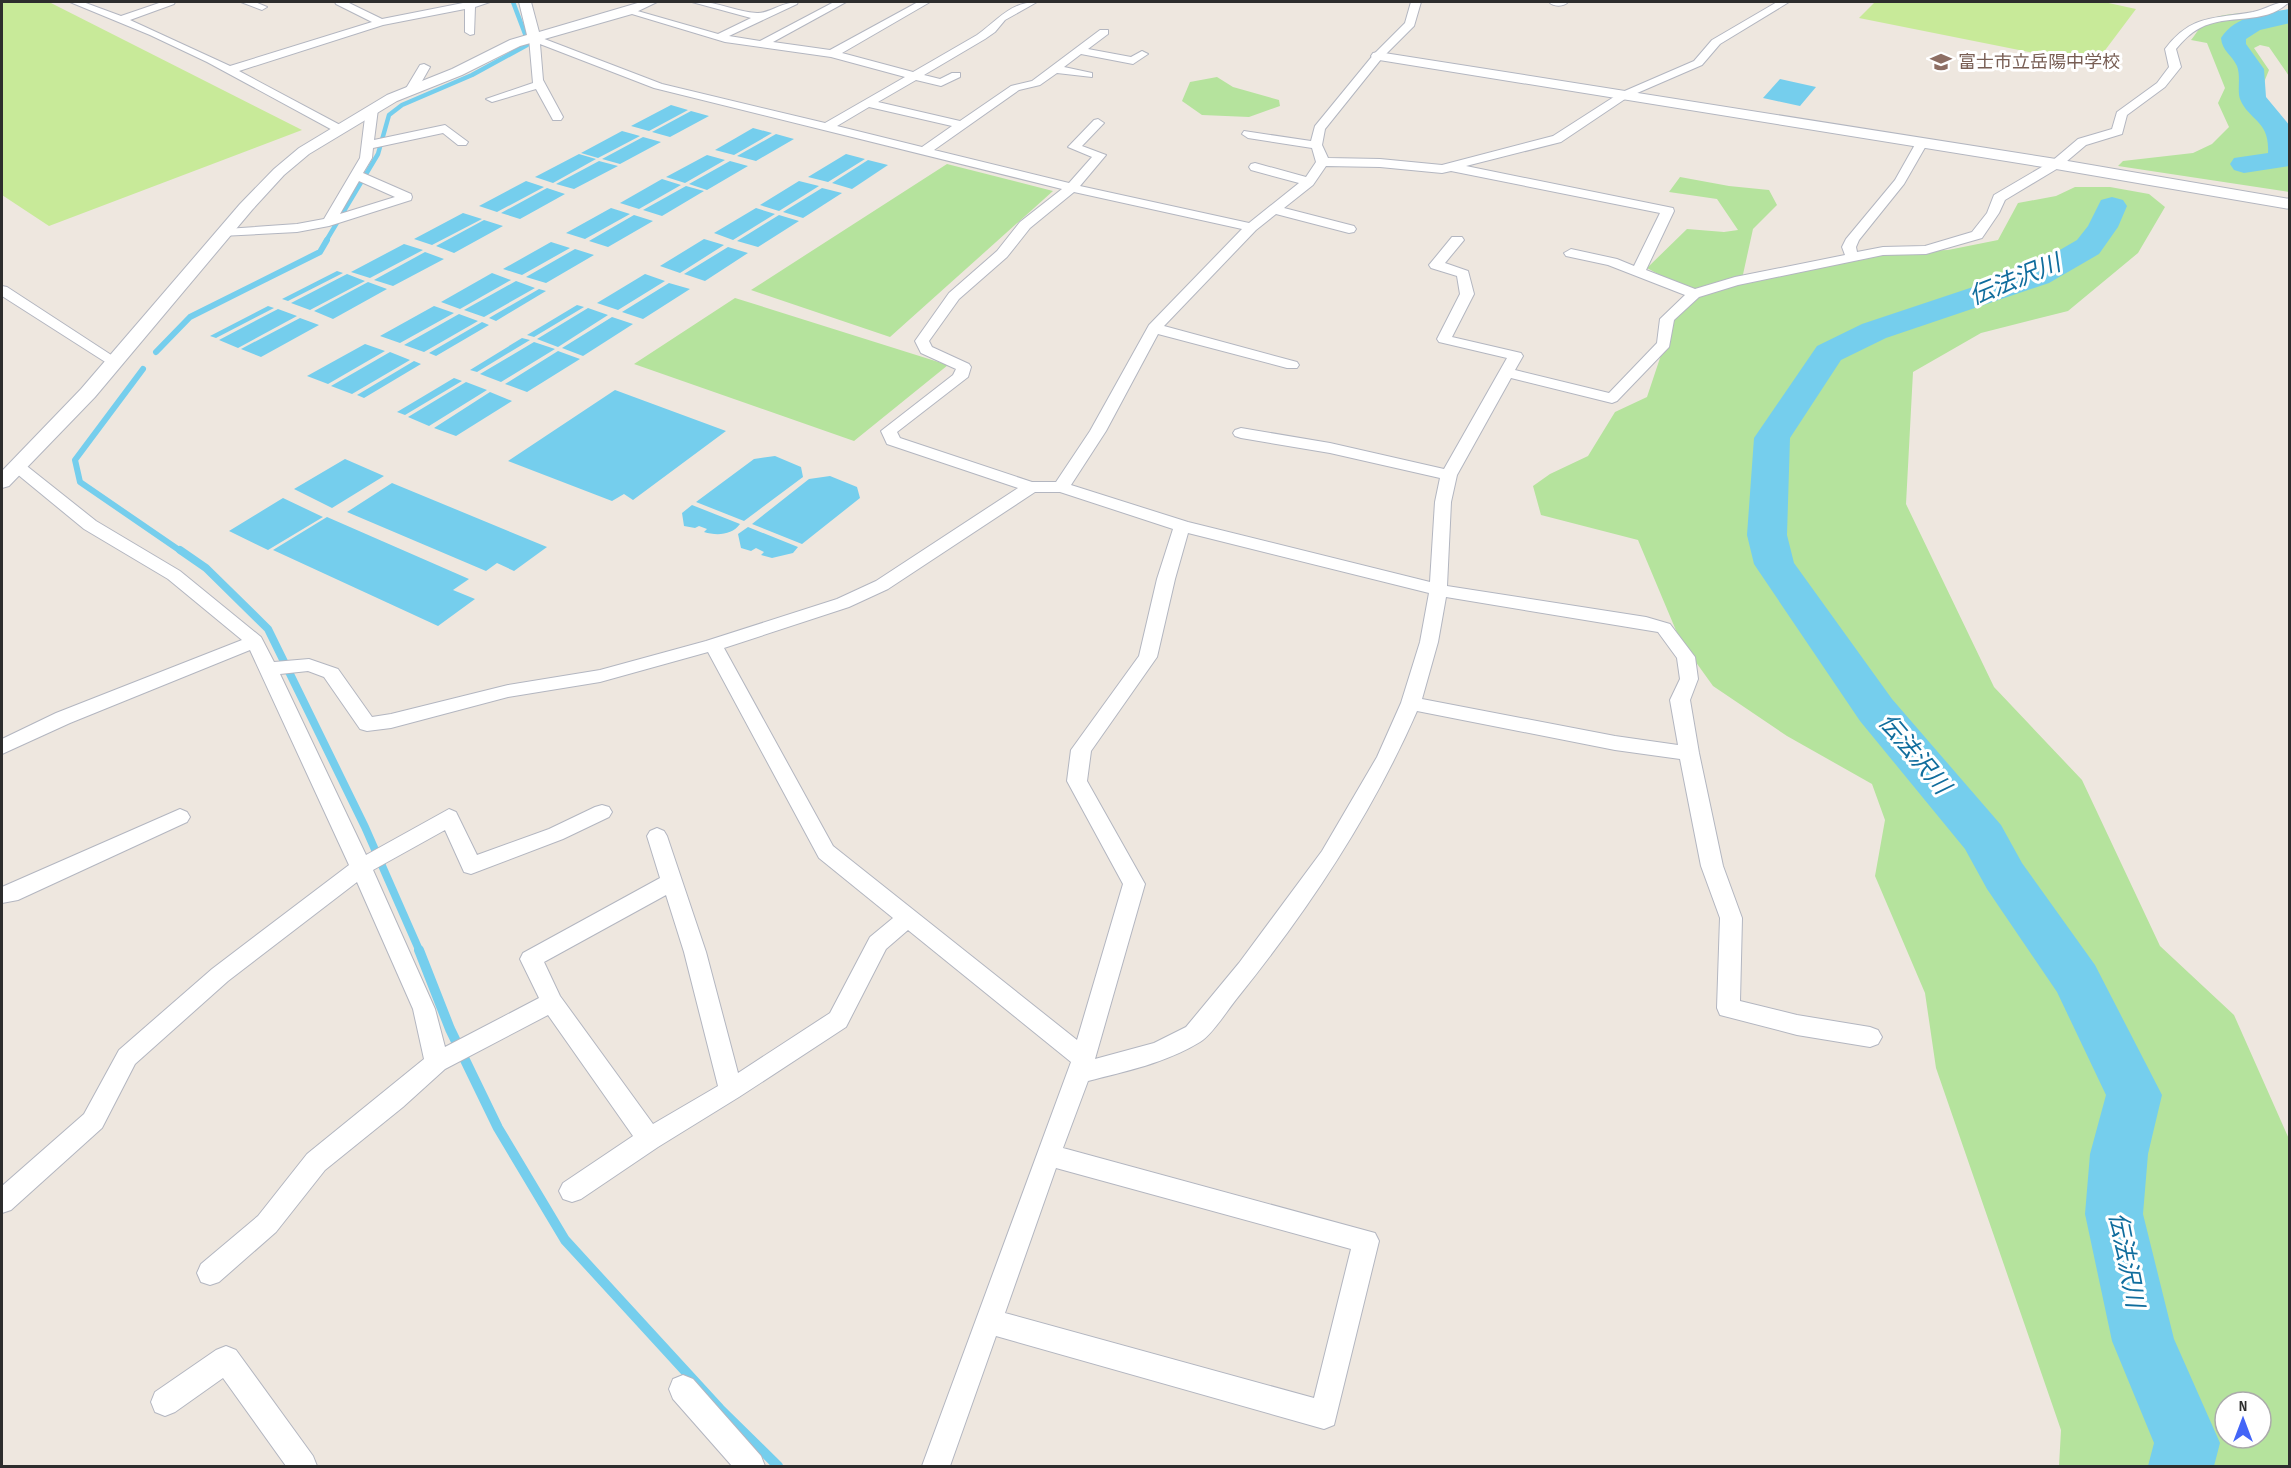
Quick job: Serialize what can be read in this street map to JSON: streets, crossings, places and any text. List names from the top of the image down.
{
  "water": ["伝法沢川"],
  "places": {
    "school or university": ["富士市立岳陽中学校"]
  },
  "north": "top"
}
